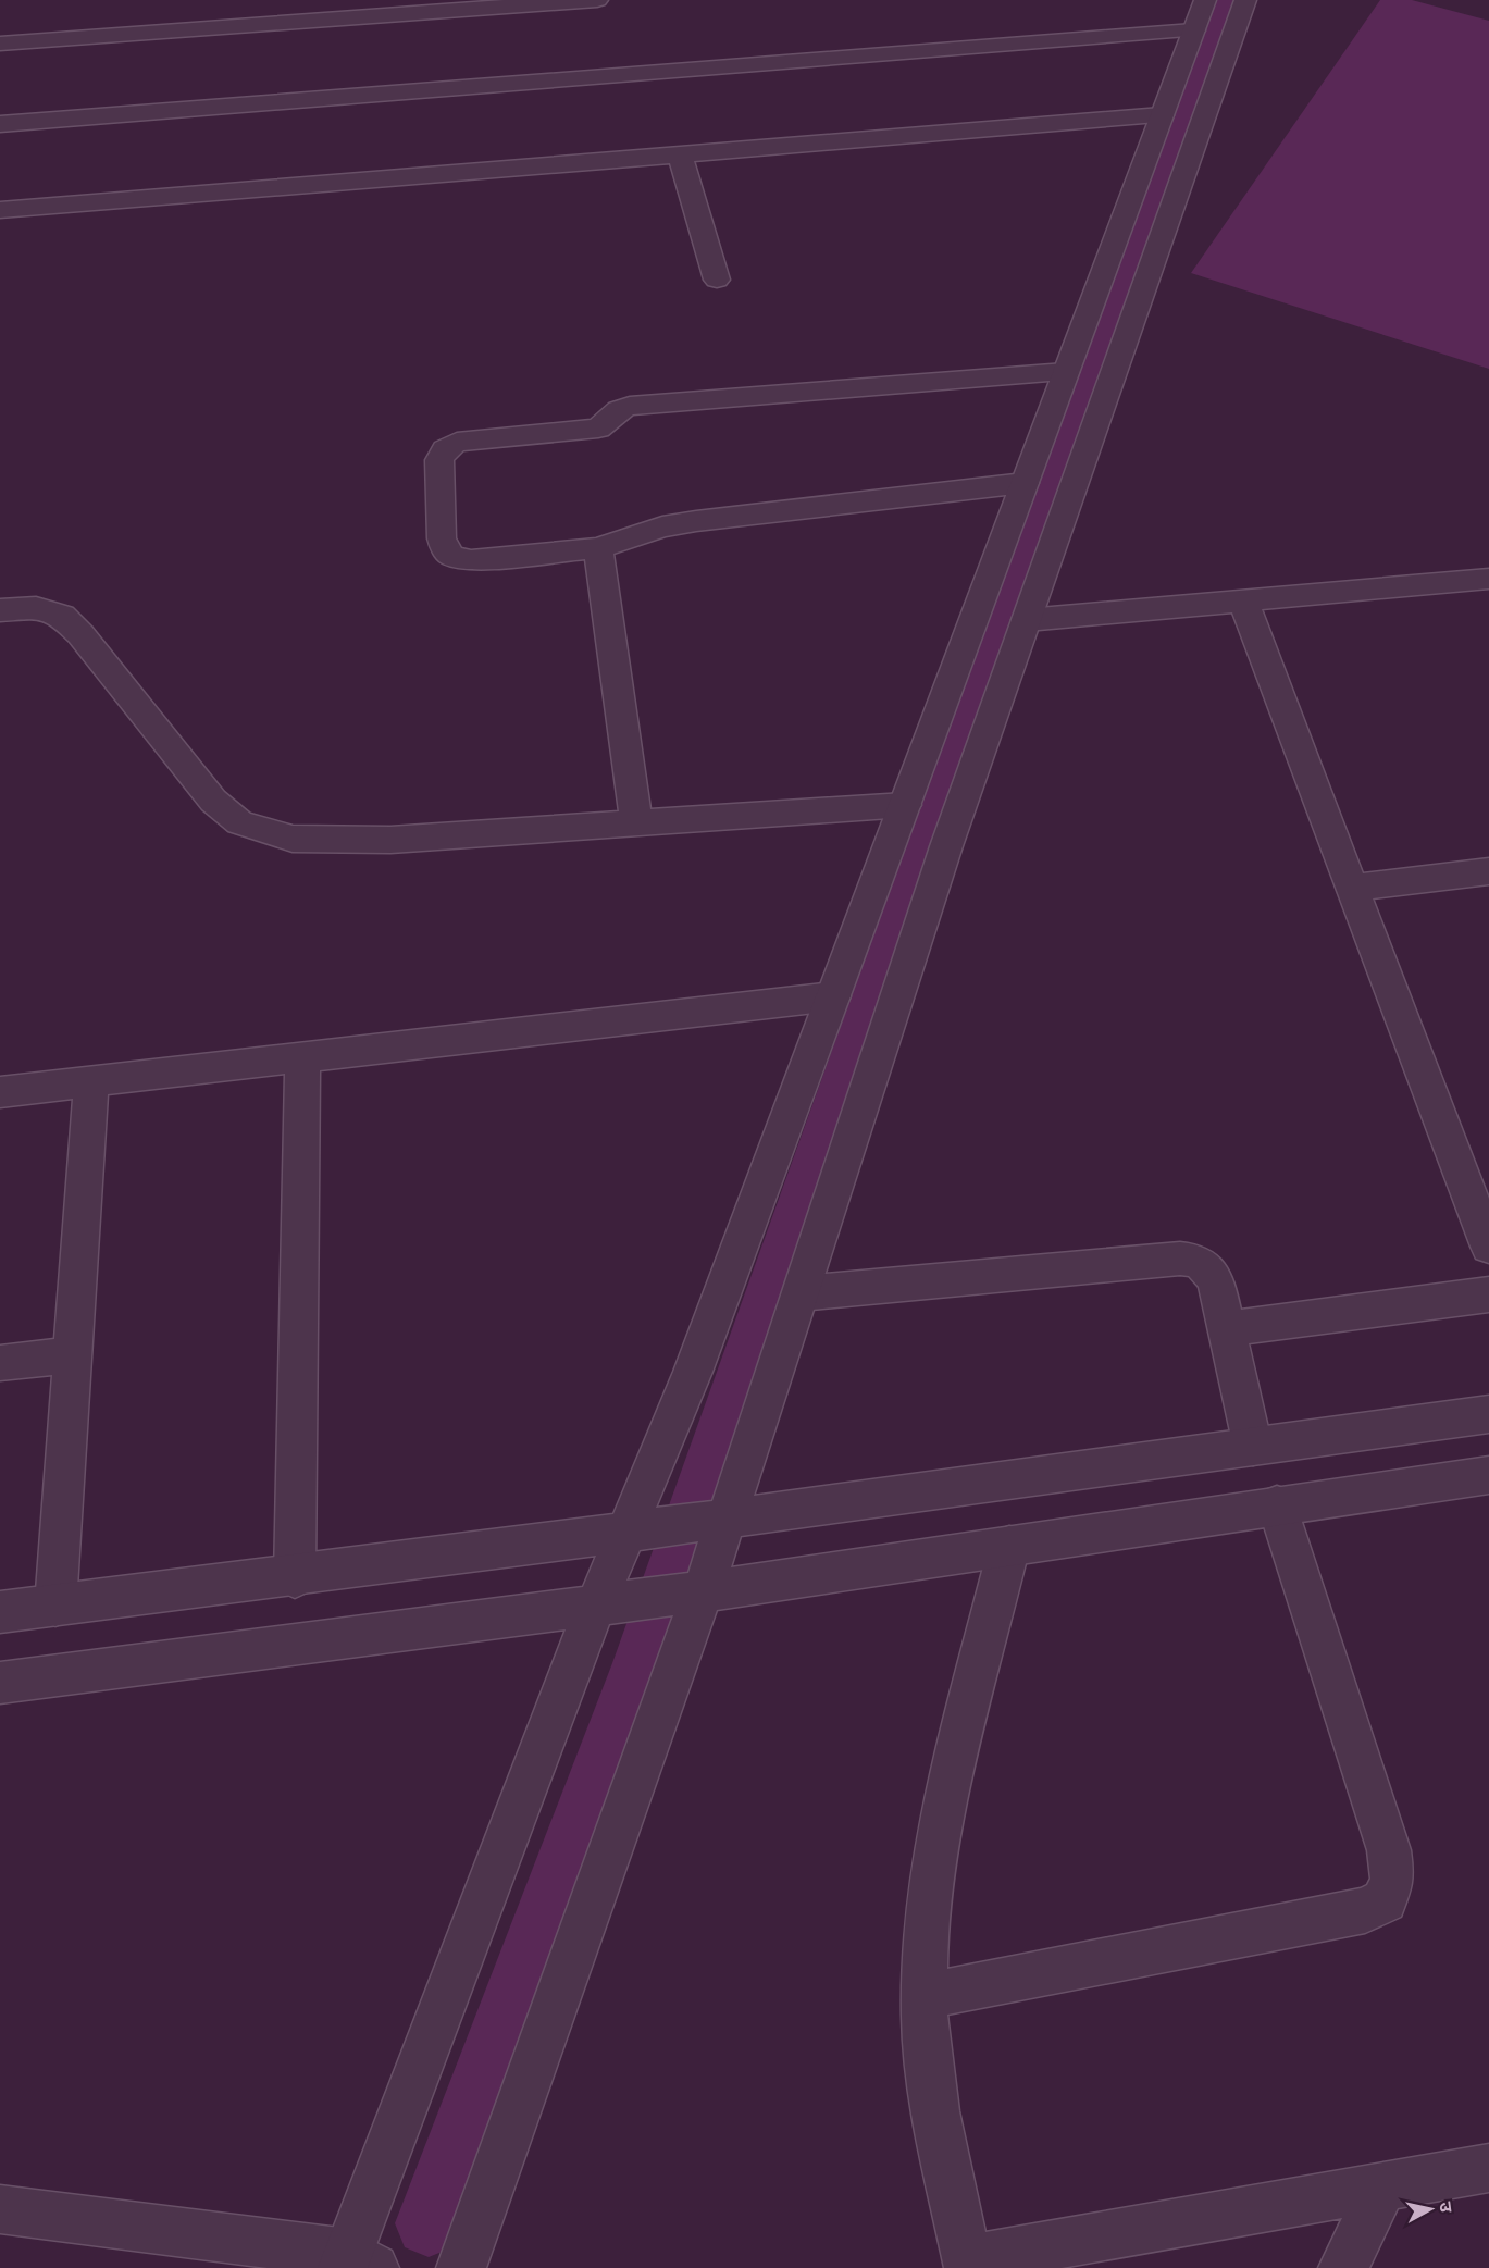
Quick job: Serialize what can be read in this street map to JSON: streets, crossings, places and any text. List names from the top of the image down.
{
  "north": "right"
}
